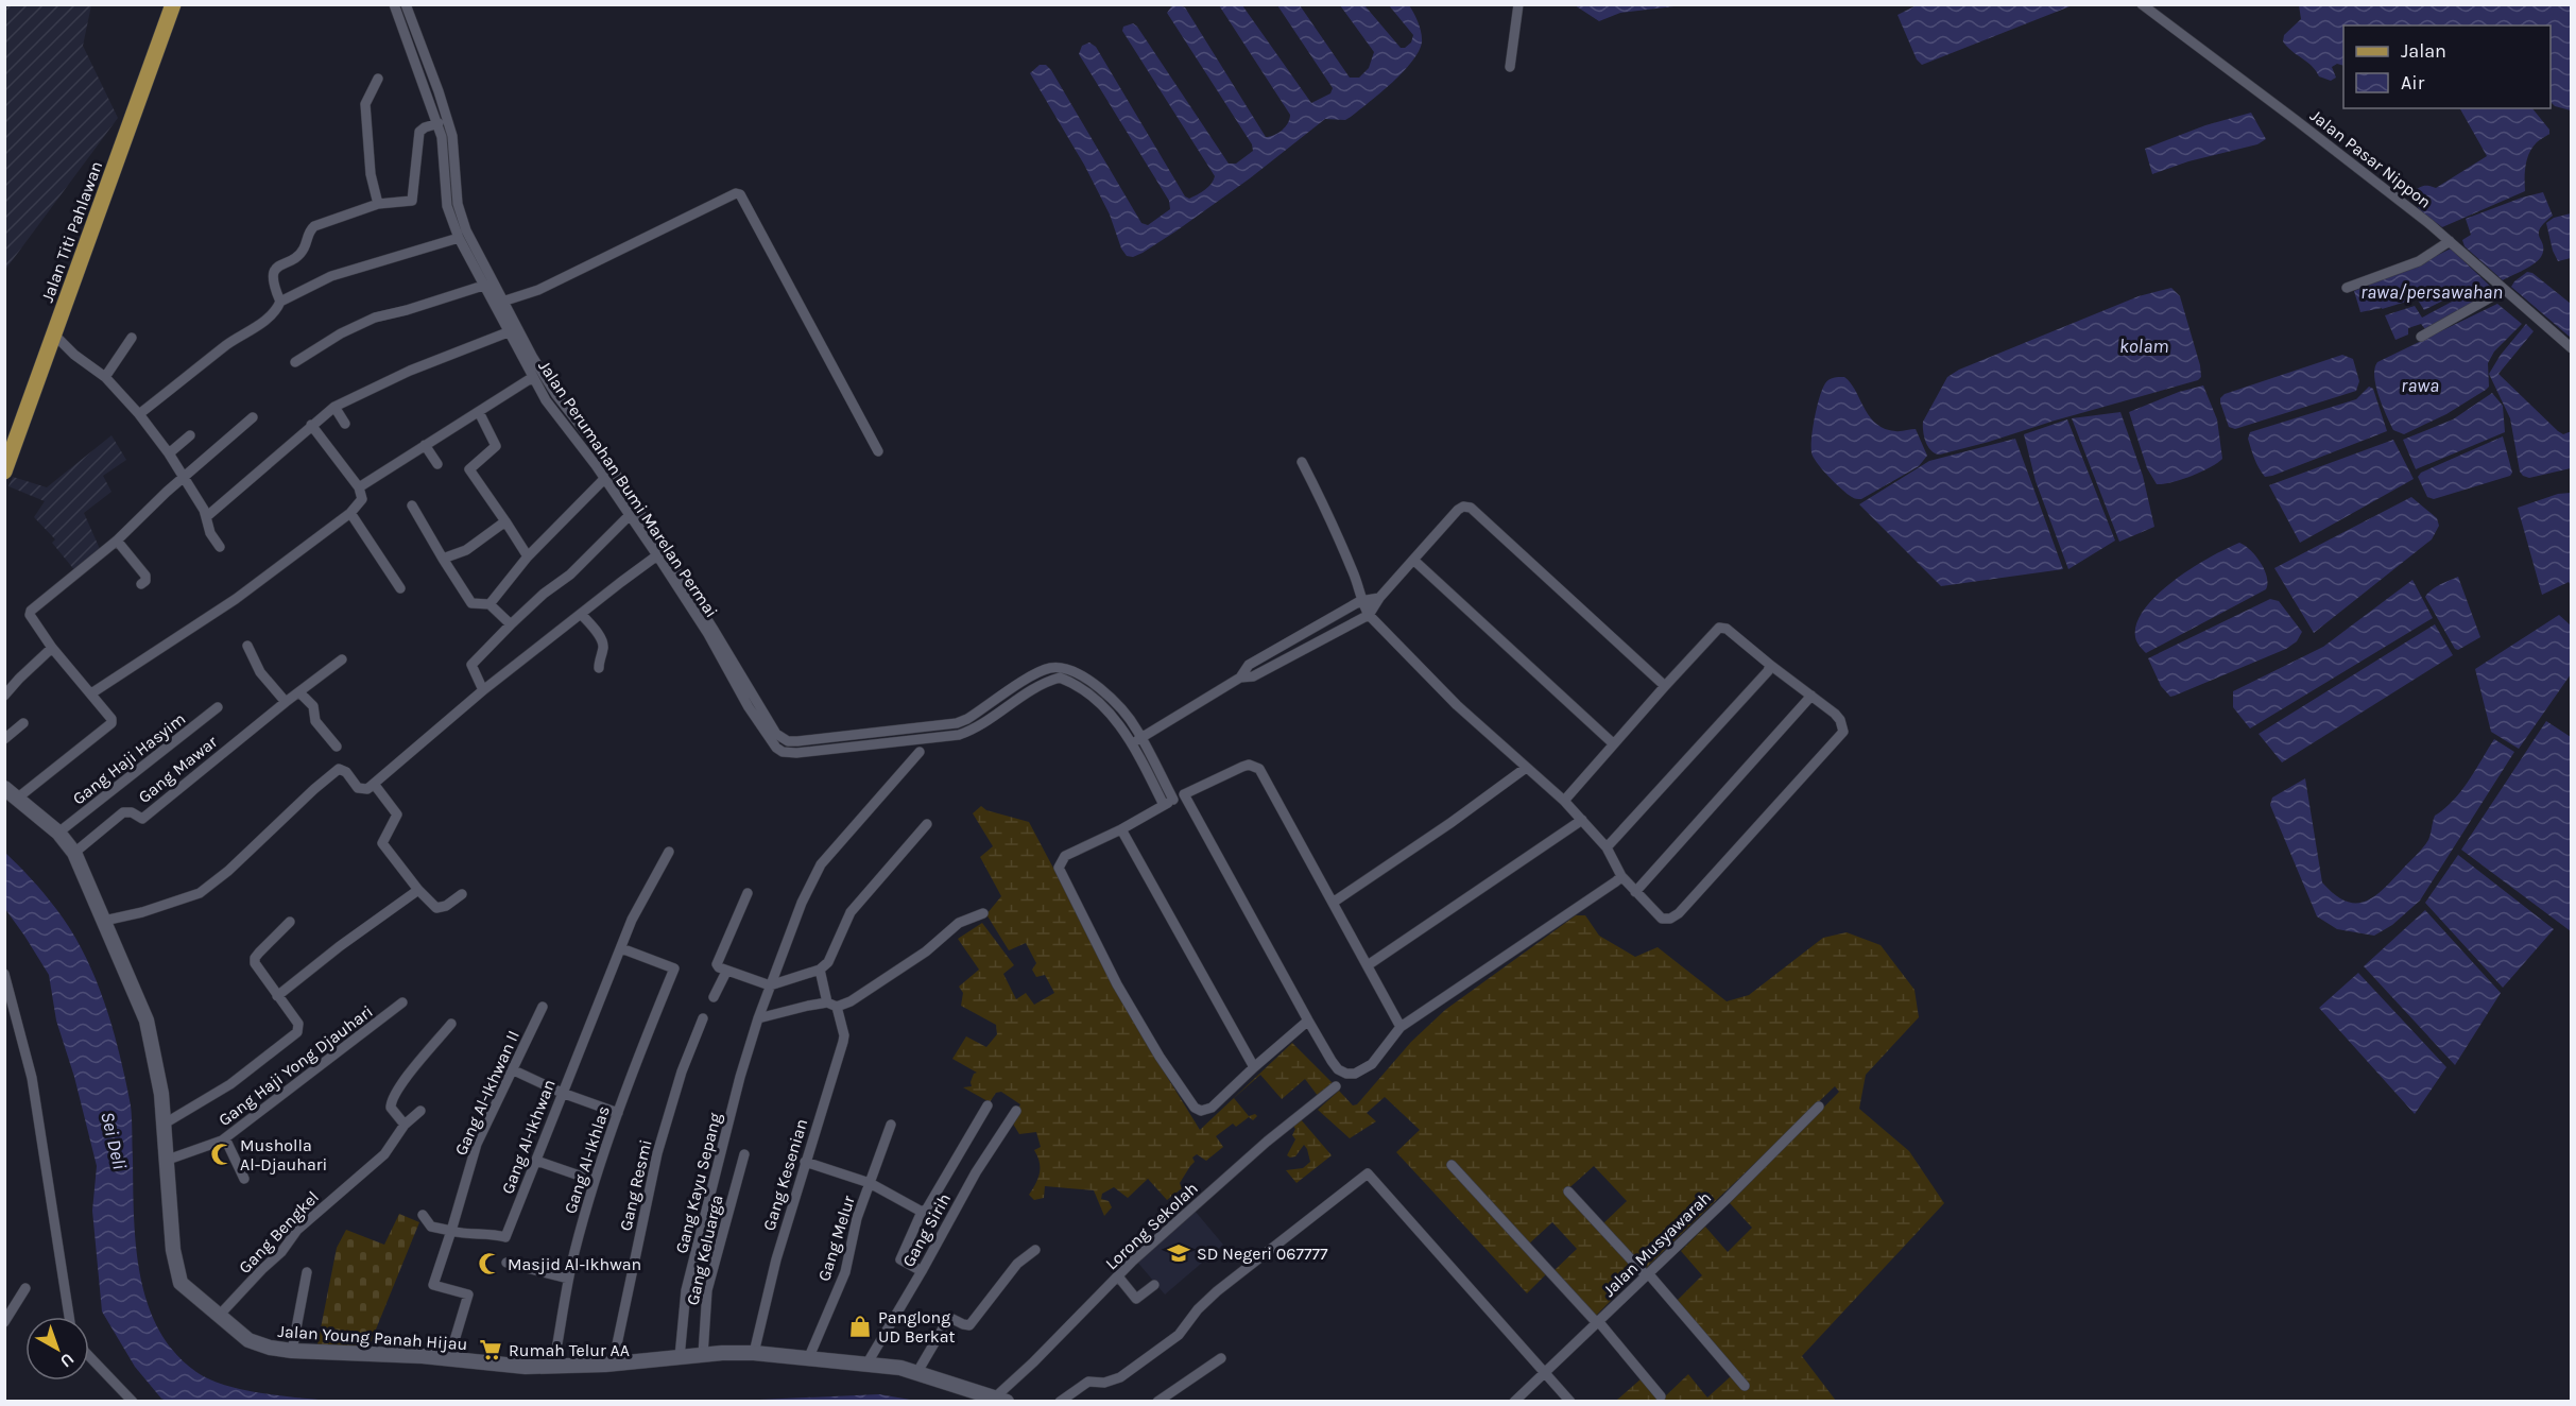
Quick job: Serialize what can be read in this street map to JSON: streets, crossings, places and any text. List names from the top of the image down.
{
  "streets": {
    "main road": ["Jalan Titi Pahlawan"],
    "street": [
      "Jalan Pasar Nippon",
      "Jalan Perumahan Bumi Marelan Permai",
      "Gang Haji Hasyim",
      "Gang Mawar",
      "Gang Haji Yong Djauhari",
      "Gang Al-Ikhwan II",
      "Gang Al-Ikhwan",
      "Gang Al-Ikhlas",
      "Gang Kesenian",
      "Gang Kayu Sepang",
      "Gang Resmi",
      "Lorong Sekolah",
      "Gang Sirih",
      "Gang Bengkel",
      "Gang Melur",
      "Jalan Musyawarah",
      "Gang Keluarga",
      "Jalan Young Panah Hijau"
    ]
  },
  "crossings": [
    ["Gang Haji Hasyim", "Jalan Young Panah Hijau"],
    ["Gang Mawar", "Jalan Young Panah Hijau"],
    ["Gang Haji Yong Djauhari", "Jalan Young Panah Hijau"],
    ["Gang Al-Ikhwan II", "Gang Al-Ikhwan"],
    ["Gang Al-Ikhwan", "Gang Al-Ikhlas"],
    ["Gang Al-Ikhlas", "Jalan Young Panah Hijau"],
    ["Gang Kesenian", "Jalan Young Panah Hijau"],
    ["Gang Kayu Sepang", "Jalan Young Panah Hijau"],
    ["Gang Resmi", "Jalan Young Panah Hijau"],
    ["Lorong Sekolah", "Jalan Young Panah Hijau"],
    ["Gang Sirih", "Jalan Young Panah Hijau"],
    ["Gang Bengkel", "Jalan Young Panah Hijau"],
    ["Gang Melur", "Jalan Young Panah Hijau"],
    ["Gang Keluarga", "Jalan Young Panah Hijau"]
  ],
  "water": [
    "rawa/persawahan",
    "kolam",
    "rawa",
    "Sei Deli"
  ],
  "places": {
    "mosque": ["Musholla Al-Djauhari", "Masjid Al-Ikhwan"],
    "school or university": ["SD Negeri 067777"],
    "shop": ["Panglong UD Berkat"],
    "supermarket": ["Rumah Telur AA"]
  },
  "legend": ["Jalan", "Air"],
  "north": "bottom right"
}
